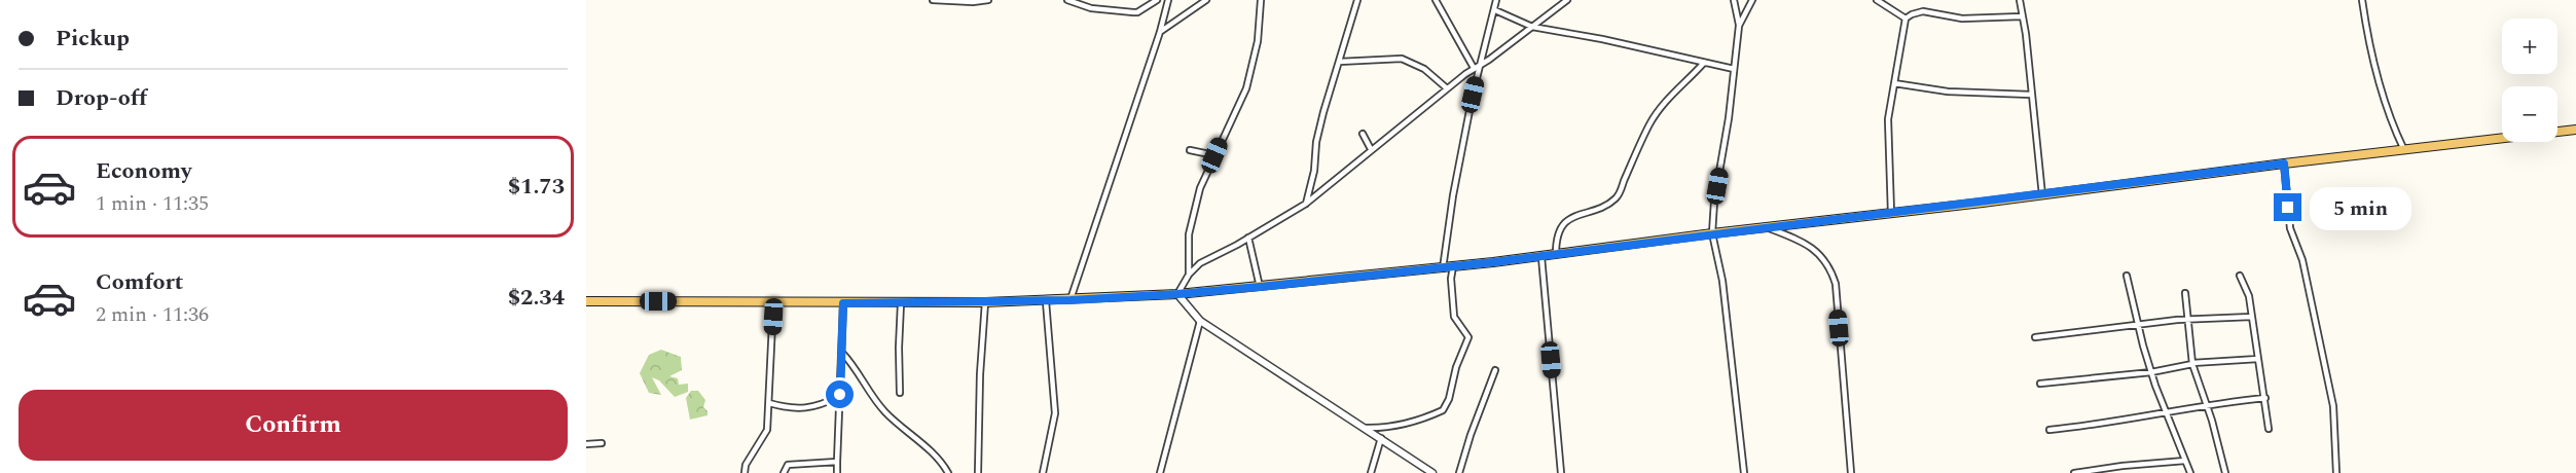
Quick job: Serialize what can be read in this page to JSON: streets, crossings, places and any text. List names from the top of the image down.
{
  "page": {
    "banner": ["Pickup", "Drop-off"],
    "map_buttons": ["+", "−"],
    "list": [
      {
        "name": "Economy",
        "note": "1 min · 11:35",
        "value": "$1.73"
      },
      {
        "name": "Comfort",
        "note": "2 min · 11:36",
        "value": "$2.34"
      }
    ],
    "bubble": "5 min",
    "buttons": "Confirm"
  }
}
